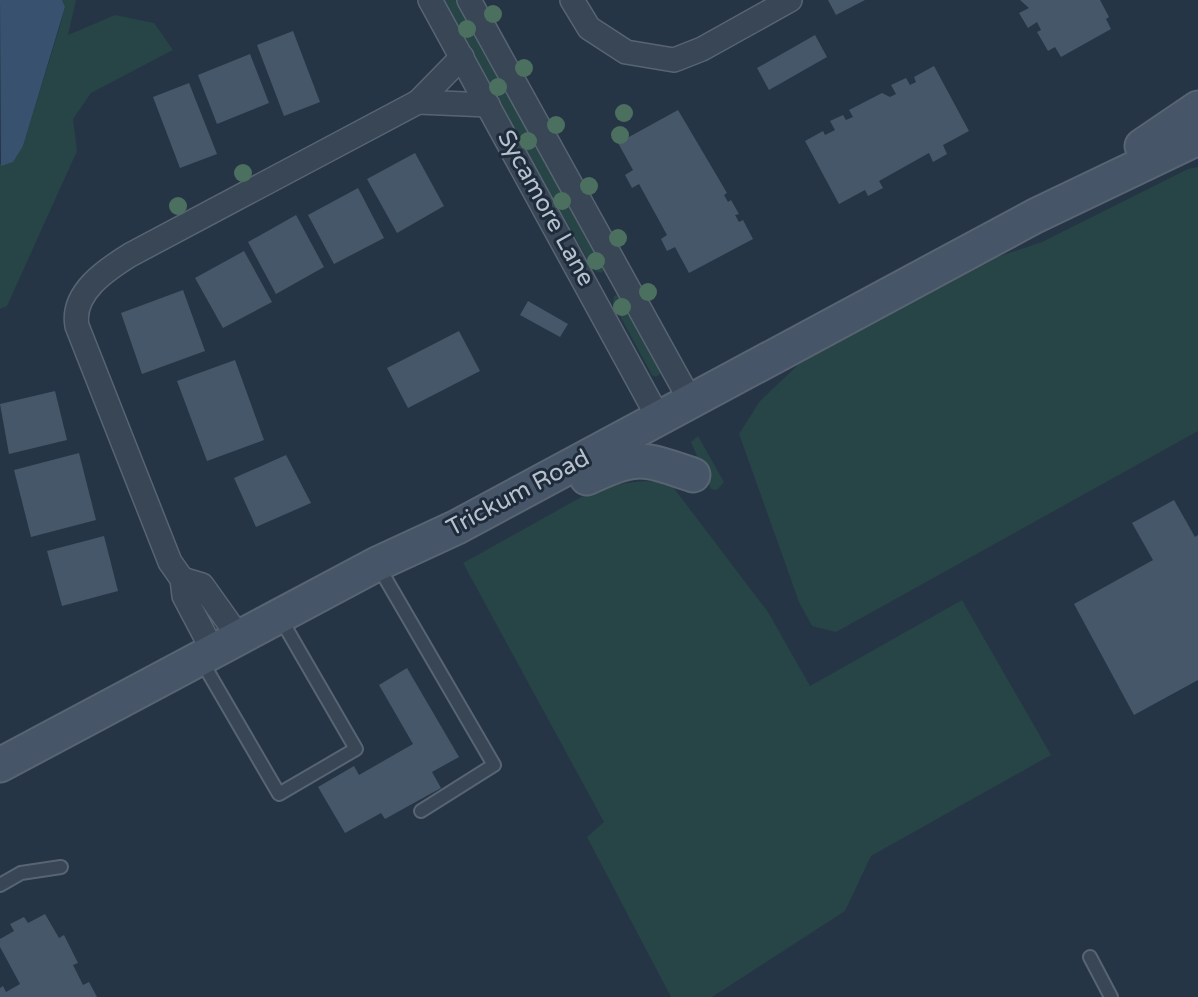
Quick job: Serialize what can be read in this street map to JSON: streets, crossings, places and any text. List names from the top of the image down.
{
  "streets": {
    "street": ["Sycamore Lane", "Trickum Road"]
  },
  "crossings": [
    ["Sycamore Lane", "Trickum Road"]
  ]
}
